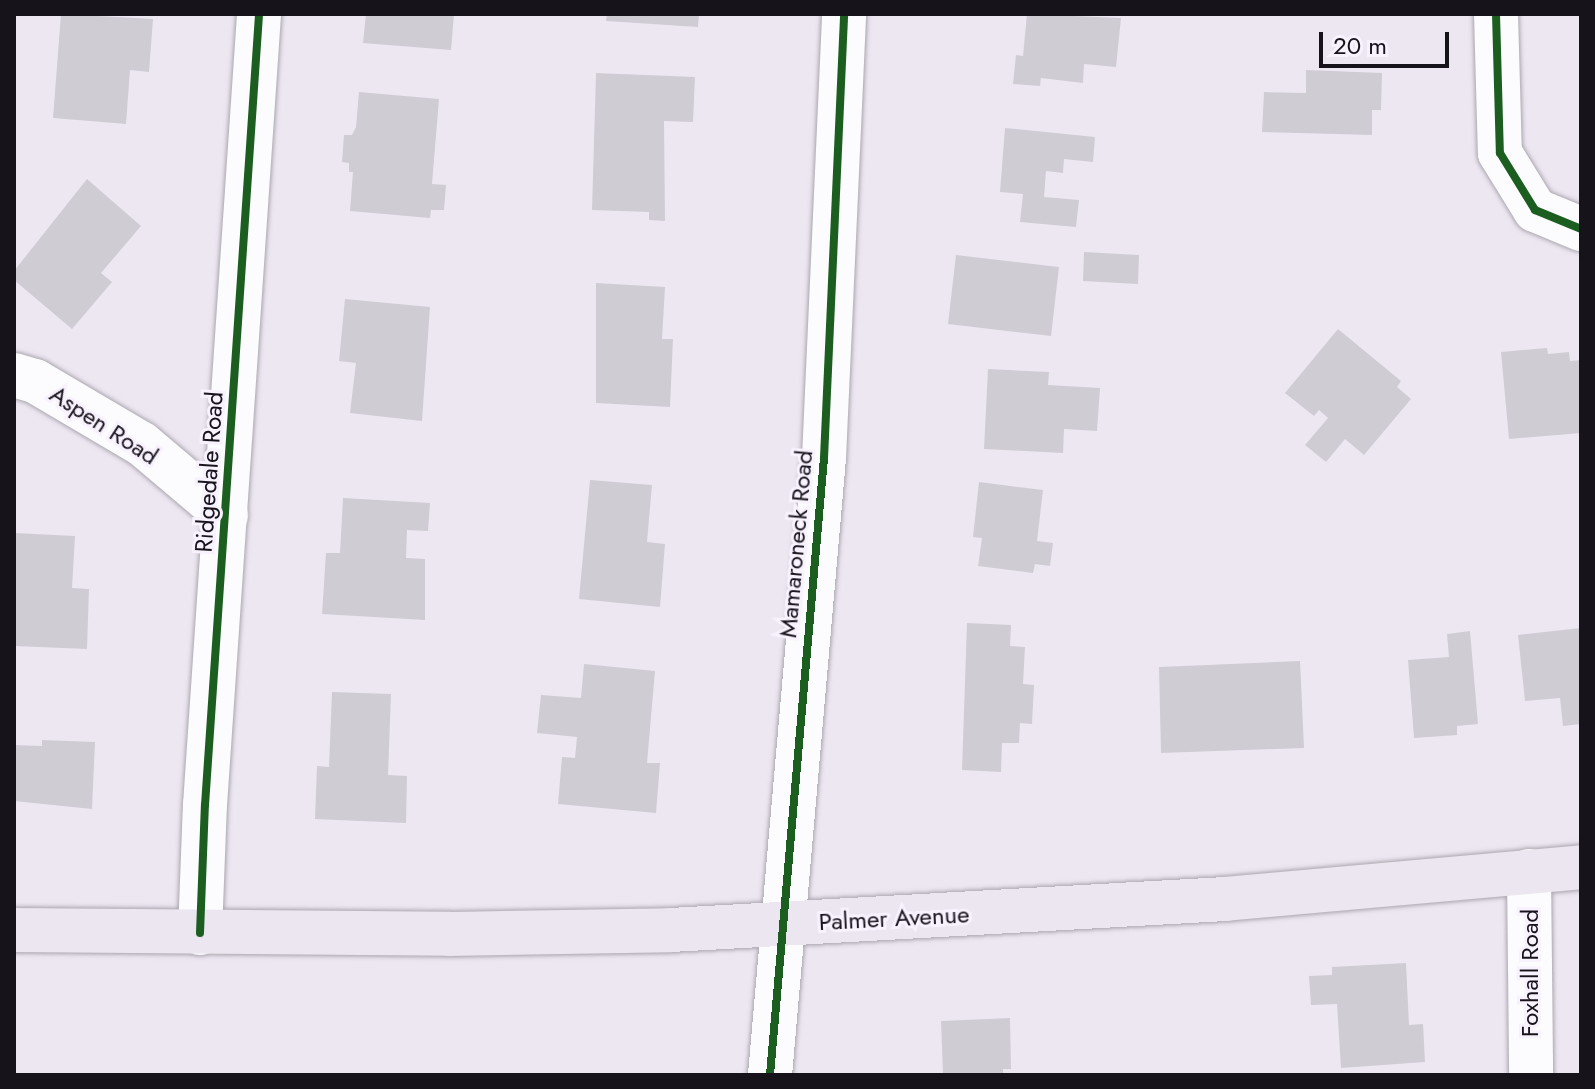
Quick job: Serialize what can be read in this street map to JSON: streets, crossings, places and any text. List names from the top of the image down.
{
  "streets": {
    "main road": ["Palmer Avenue"],
    "street": [
      "Aspen Road",
      "Ridgedale Road",
      "Mamaroneck Road",
      "Foxhall Road"
    ]
  },
  "crossings": [
    ["Aspen Road", "Ridgedale Road"],
    ["Ridgedale Road", "Palmer Avenue"],
    ["Mamaroneck Road", "Palmer Avenue"],
    ["Palmer Avenue", "Foxhall Road"]
  ],
  "scale_bar": "20 m"
}
